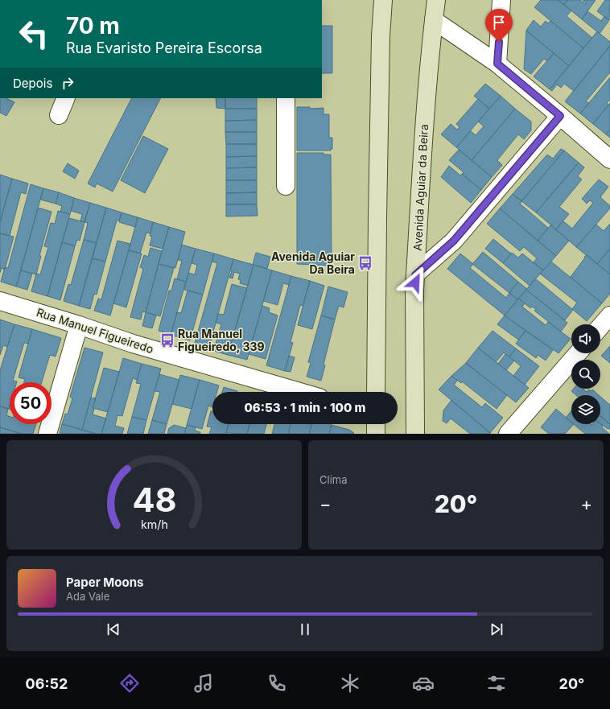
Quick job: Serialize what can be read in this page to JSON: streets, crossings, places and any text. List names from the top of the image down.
{
  "streets": {
    "main road": ["Avenida Aguiar da Beira"],
    "street": ["Rua Manuel Figueiredo"]
  },
  "places": {
    "bus stop": ["Avenida Aguiar Da Beira", "Rua Manuel Figueiredo, 339"]
  },
  "page": {
    "turn": ["70 m", "Rua Evaristo Pereira Escorsa"],
    "then": "Depois",
    "limit": "50",
    "trip": "06:53 · 1 min · 100 m",
    "tile": "Clima",
    "heat": ["−", "20°", "+"],
    "song": ["Paper Moons", "Ada Vale"],
    "tabs": ["06:52", "20°"],
    "gauge": ["48", "km/h"]
  }
}
